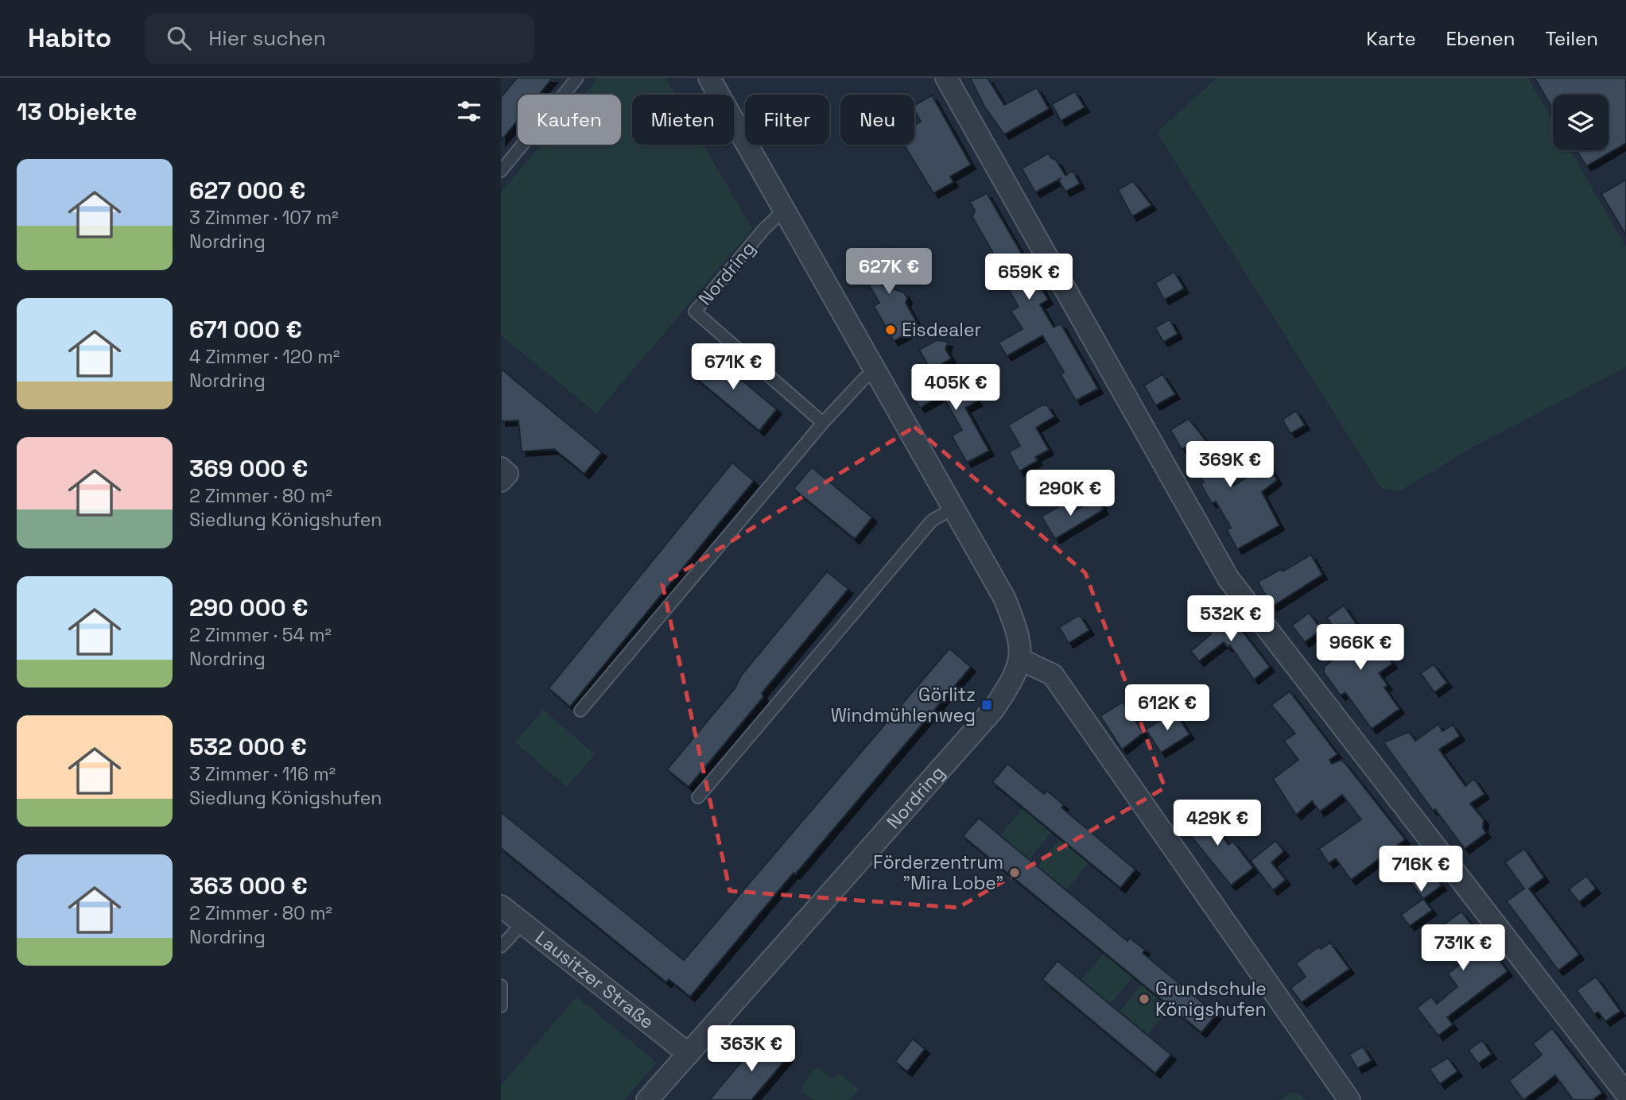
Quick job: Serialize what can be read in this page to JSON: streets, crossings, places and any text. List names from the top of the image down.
{
  "streets": {
    "street": ["Nordring", "Lausitzer Straße"]
  },
  "crossings": [
    ["Nordring", "Lausitzer Straße"]
  ],
  "places": {
    "other": ["Eisdealer", "Förderzentrum \"Mira Lobe\"", "Grundschule Königshufen"],
    "transit": ["Görlitz Windmühlenweg"]
  },
  "page": {
    "header": "Habito",
    "search": "Hier suchen",
    "nav": ["Karte", "Ebenen", "Teilen"],
    "heading": "13 Objekte",
    "chip": [
      "Kaufen",
      "Mieten",
      "Filter",
      "Neu"
    ],
    "list": [
      {
        "name": "627 000 €",
        "note": "3 Zimmer · 107 m² · Nordring"
      },
      {
        "name": "671 000 €",
        "note": "4 Zimmer · 120 m² · Nordring"
      },
      {
        "name": "369 000 €",
        "note": "2 Zimmer · 80 m² · Siedlung Königshufen"
      },
      {
        "name": "290 000 €",
        "note": "2 Zimmer · 54 m² · Nordring"
      },
      {
        "name": "532 000 €",
        "note": "3 Zimmer · 116 m² · Siedlung Königshufen"
      },
      {
        "name": "363 000 €",
        "note": "2 Zimmer · 80 m² · Nordring"
      }
    ],
    "price": [
      "627K €",
      "659K €",
      "671K €",
      "405K €",
      "369K €",
      "290K €",
      "532K €",
      "966K €",
      "612K €",
      "429K €",
      "716K €",
      "731K €",
      "363K €"
    ]
  }
}
